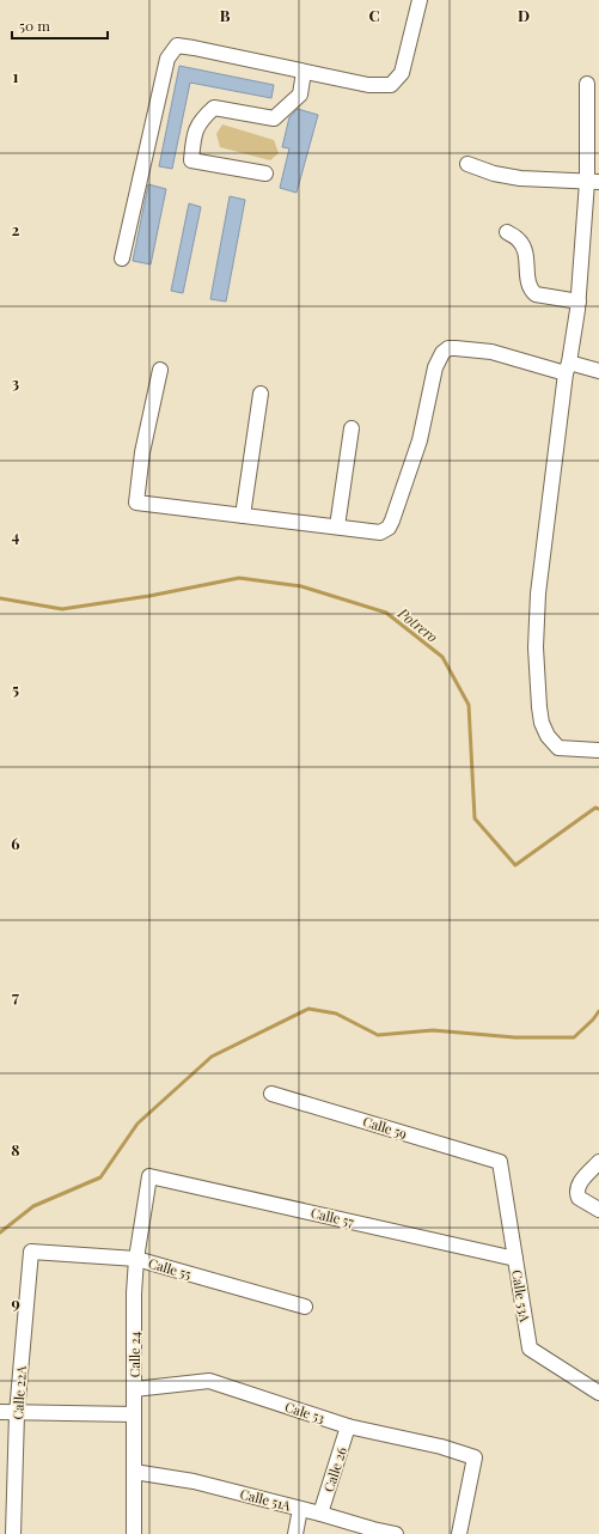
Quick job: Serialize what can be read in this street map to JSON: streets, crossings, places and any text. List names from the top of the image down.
{
  "streets": {
    "street": [
      "Calle 59",
      "Calle 57",
      "Calle 55",
      "Calle 53A",
      "Calle 24",
      "Calle 22A",
      "Cale 53",
      "Calle 26",
      "Calle 51A"
    ]
  },
  "crossings": [
    ["Calle 59", "Calle 53A"],
    ["Calle 57", "Calle 53A"],
    ["Calle 57", "Calle 24"],
    ["Calle 55", "Calle 24"],
    ["Calle 55", "Calle 22A"],
    ["Calle 24", "Cale 53"],
    ["Calle 24", "Calle 51A"],
    ["Cale 53", "Calle 26"],
    ["Calle 26", "Calle 51A"]
  ],
  "water": ["Potrero"],
  "scale_bar": "50 m",
  "grid": {
    "columns": ["B", "C", "D"],
    "rows": [
      "1",
      "2",
      "3",
      "4",
      "5",
      "6",
      "7",
      "8",
      "9"
    ]
  }
}
